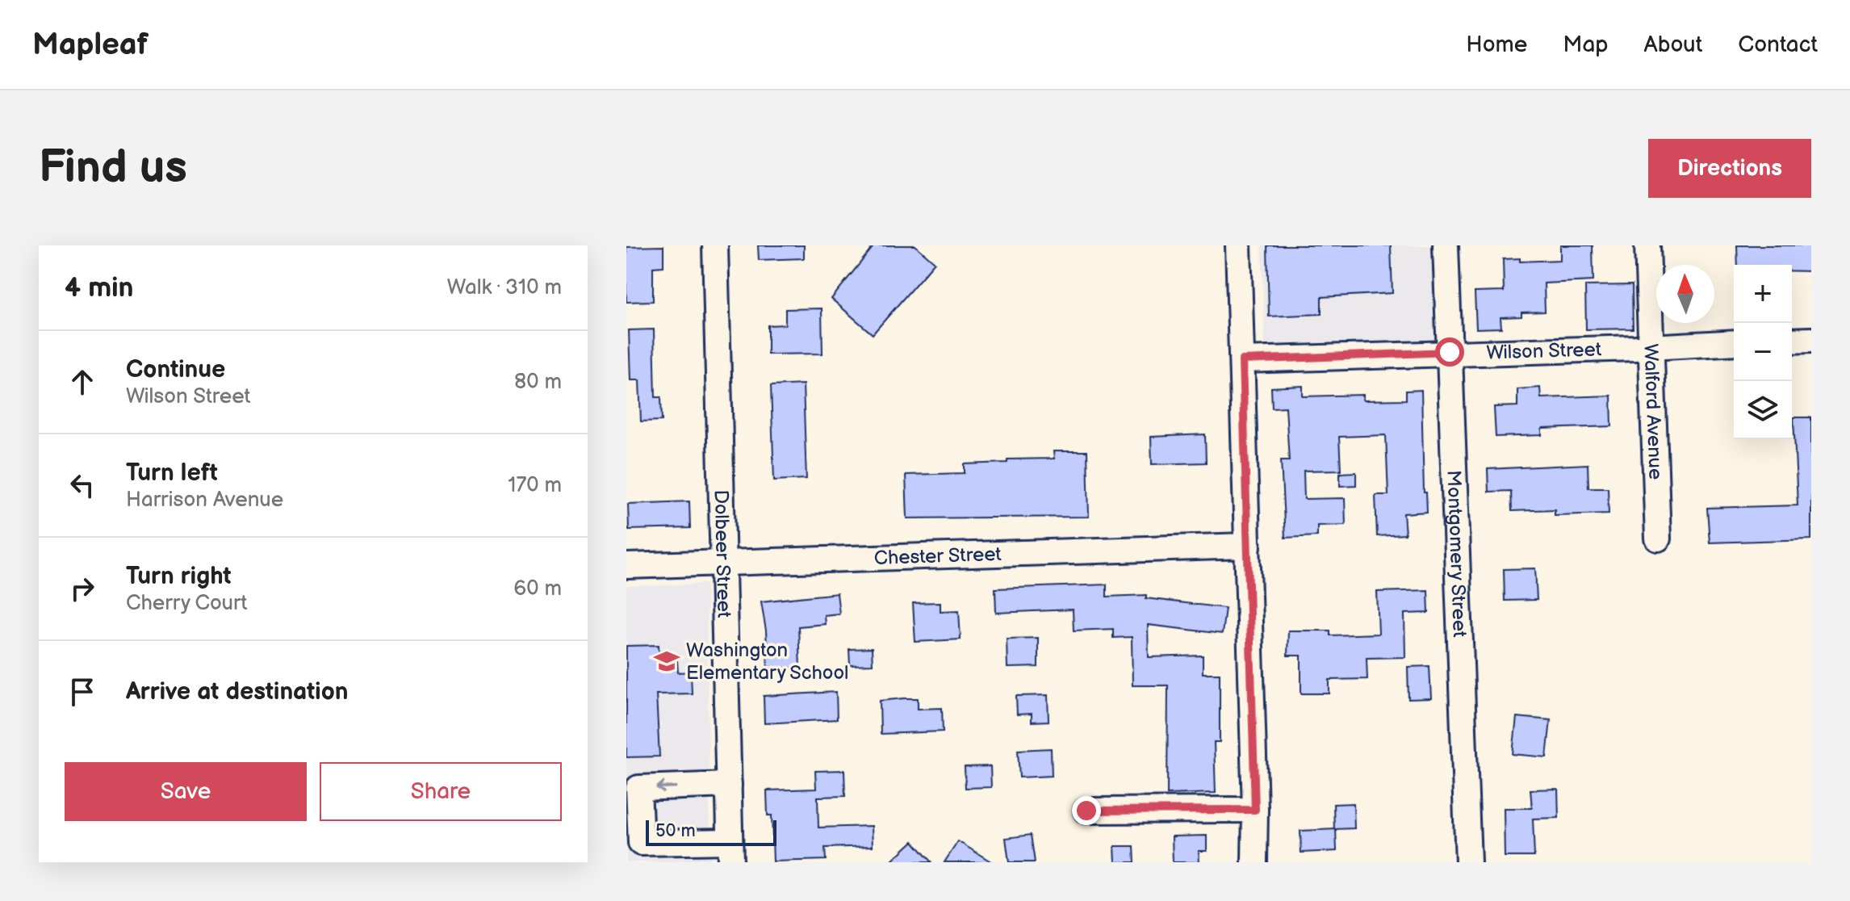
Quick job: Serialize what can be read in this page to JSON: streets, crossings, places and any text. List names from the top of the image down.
{
  "streets": {
    "street": [
      "Wilson Street",
      "Walford Avenue",
      "Dolbeer Street",
      "Montgomery Street",
      "Chester Street"
    ]
  },
  "crossings": [
    ["Wilson Street", "Walford Avenue"],
    ["Wilson Street", "Montgomery Street"],
    ["Dolbeer Street", "Chester Street"]
  ],
  "places": {
    "school or university": ["Washington Elementary School"]
  },
  "scale_bar": "50 m",
  "north": "top",
  "page": {
    "header": "Mapleaf",
    "nav": [
      "Home",
      "Map",
      "About",
      "Contact"
    ],
    "buttons": [
      "Directions",
      ["Save", "Share"]
    ],
    "title": "Find us",
    "heading": ["4 min", "Walk · 310 m"],
    "map_buttons": ["+", "−"],
    "list": [
      ["Continue", "Wilson Street", "80 m"],
      ["Turn left", "Harrison Avenue", "170 m"],
      ["Turn right", "Cherry Court", "60 m"],
      "Arrive at destination"
    ],
    "scale": "50 m"
  }
}
